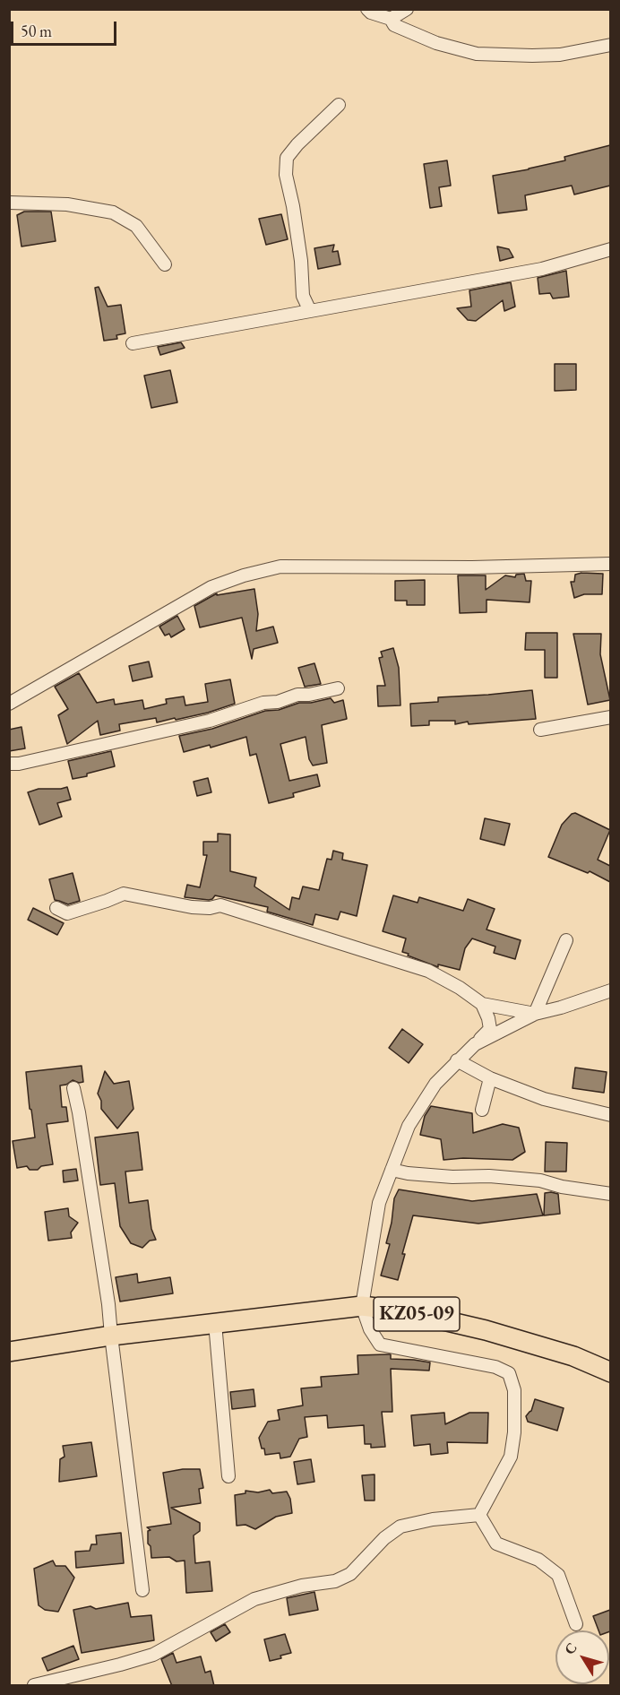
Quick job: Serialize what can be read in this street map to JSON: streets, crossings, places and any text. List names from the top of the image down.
{
  "streets": {
    "main road": ["KZ05-09"]
  },
  "scale_bar": "50 m",
  "north": "top left"
}
